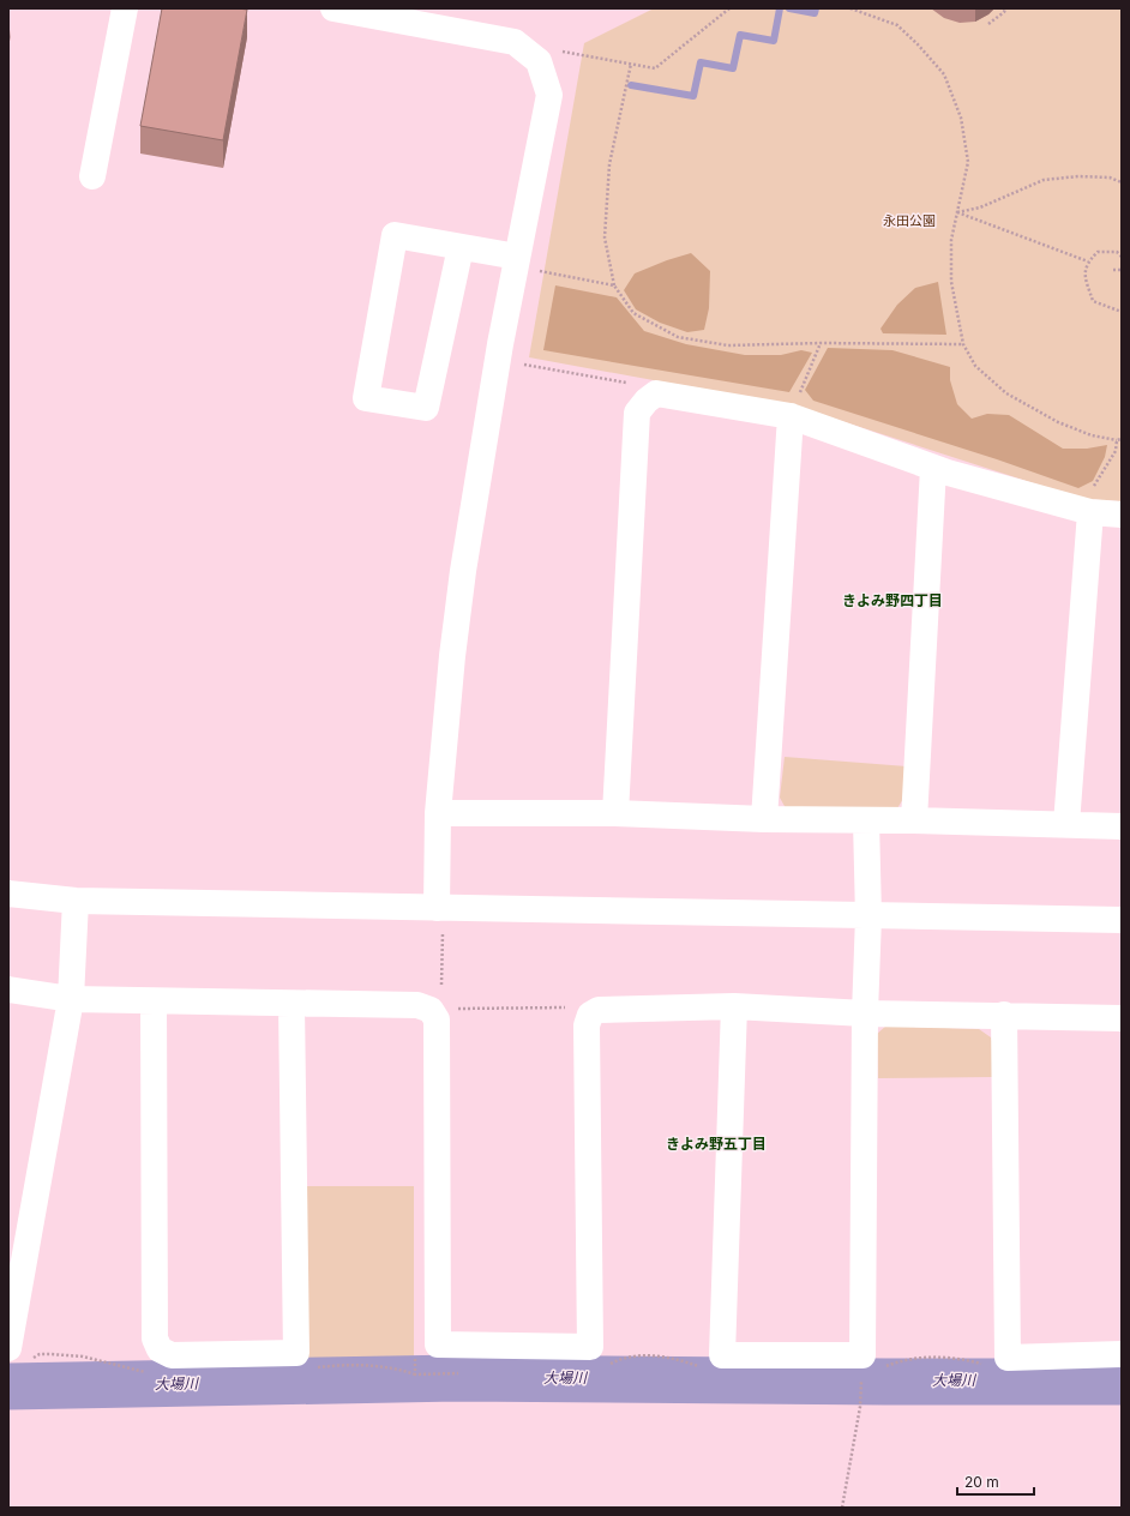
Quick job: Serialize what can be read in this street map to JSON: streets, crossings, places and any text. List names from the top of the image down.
{
  "districts": ["きよみ野四丁目", "きよみ野五丁目"],
  "water": ["大場川"],
  "parks": ["永田公園"],
  "scale_bar": "20 m"
}
